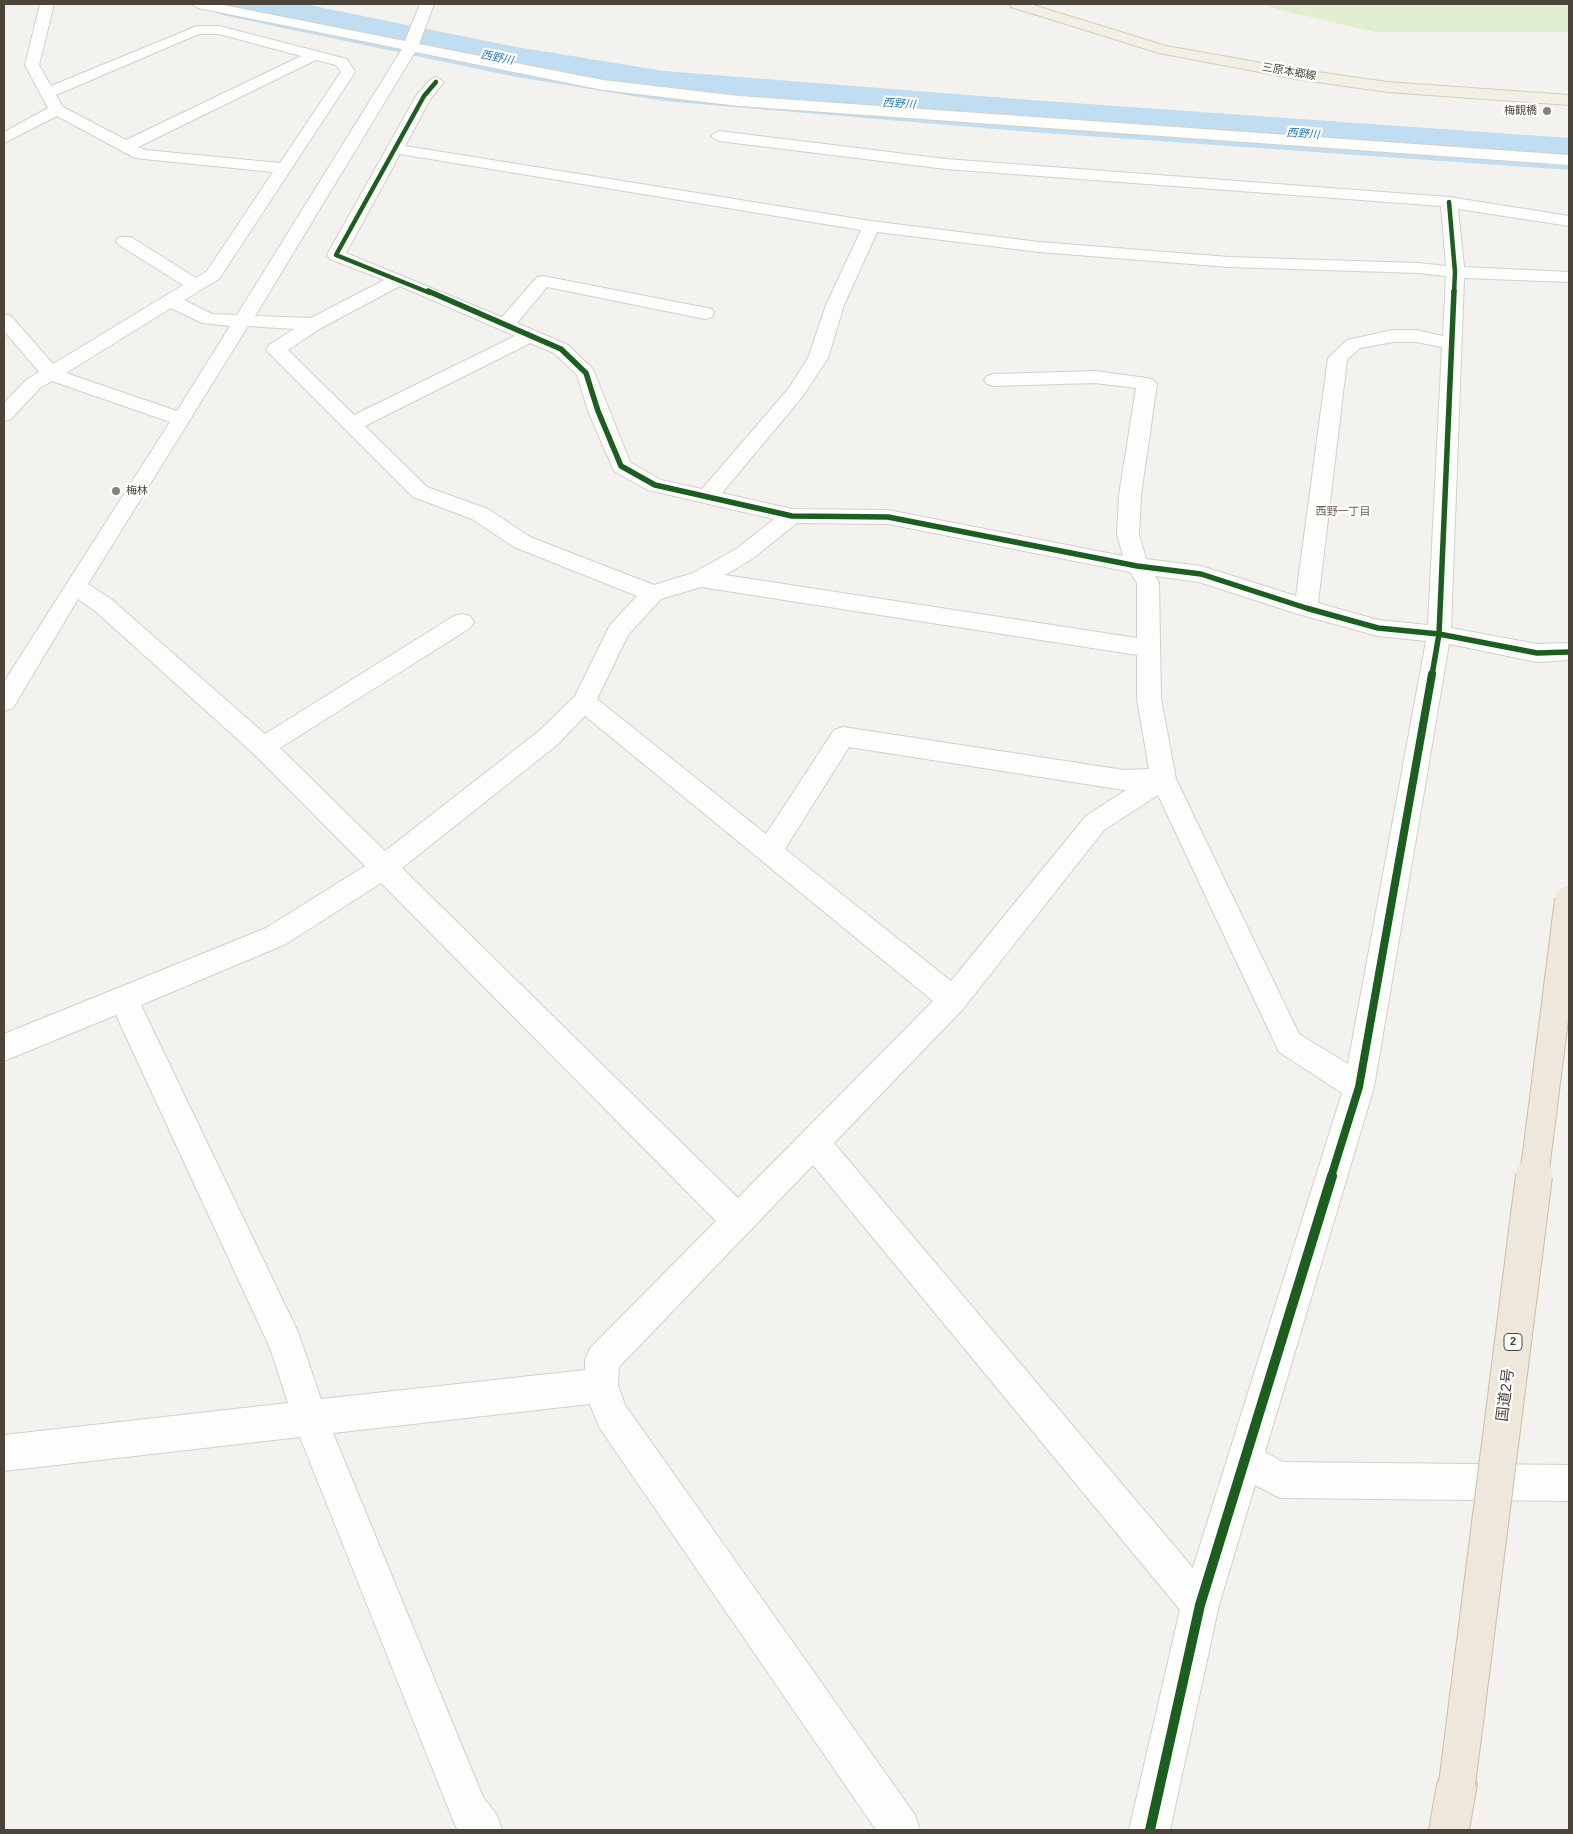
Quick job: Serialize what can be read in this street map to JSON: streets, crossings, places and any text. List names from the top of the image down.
{
  "streets": {
    "highway": ["2", "国道2号"],
    "main road": ["三原本郷線"]
  },
  "districts": ["西野一丁目"],
  "water": ["西野川"],
  "places": ["梅観橋", "梅林"]
}
